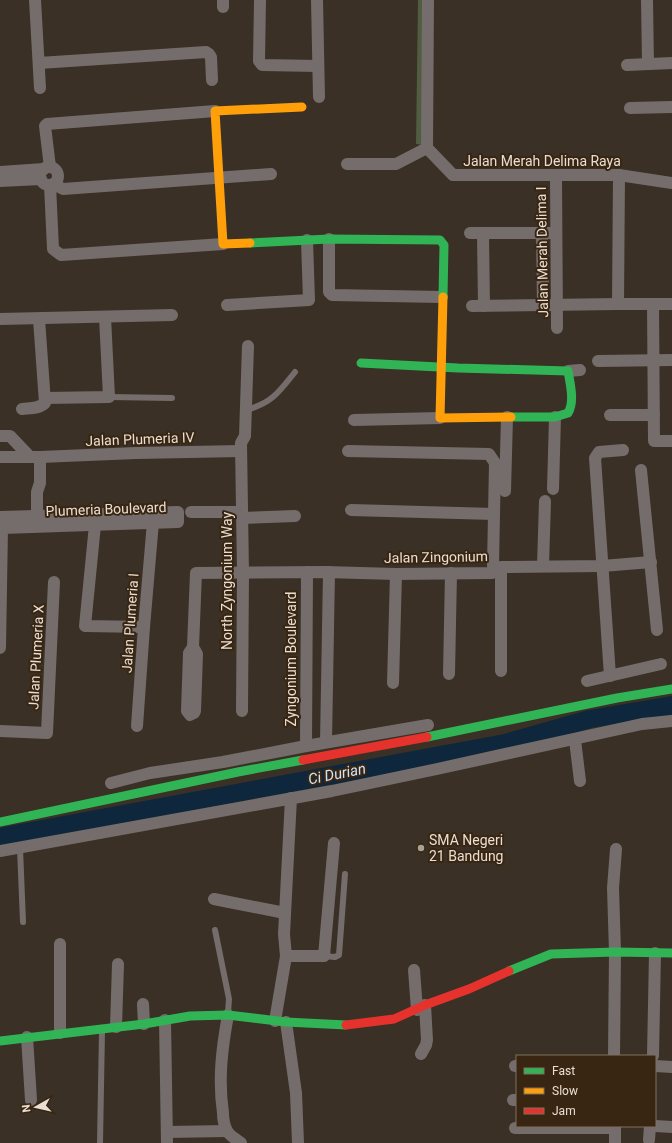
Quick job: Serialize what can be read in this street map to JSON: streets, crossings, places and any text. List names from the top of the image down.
{
  "streets": {
    "street": [
      "Jalan Merah Delima Raya",
      "Jalan Merah Delima I",
      "Jalan Plumeria IV",
      "Plumeria Boulevard",
      "Jalan Zingonium",
      "North Zyngonium Way",
      "Jalan Plumeria I",
      "Jalan Plumeria X",
      "Zyngonium Boulevard"
    ]
  },
  "crossings": [
    ["Jalan Merah Delima Raya", "Jalan Merah Delima I"],
    ["Jalan Plumeria IV", "North Zyngonium Way"],
    ["Plumeria Boulevard", "Jalan Plumeria I"],
    ["Jalan Zingonium", "North Zyngonium Way"],
    ["Jalan Zingonium", "Zyngonium Boulevard"]
  ],
  "water": ["Ci Durian"],
  "places": ["SMA Negeri 21 Bandung"],
  "legend": ["Fast", "Slow", "Jam"],
  "north": "left"
}
